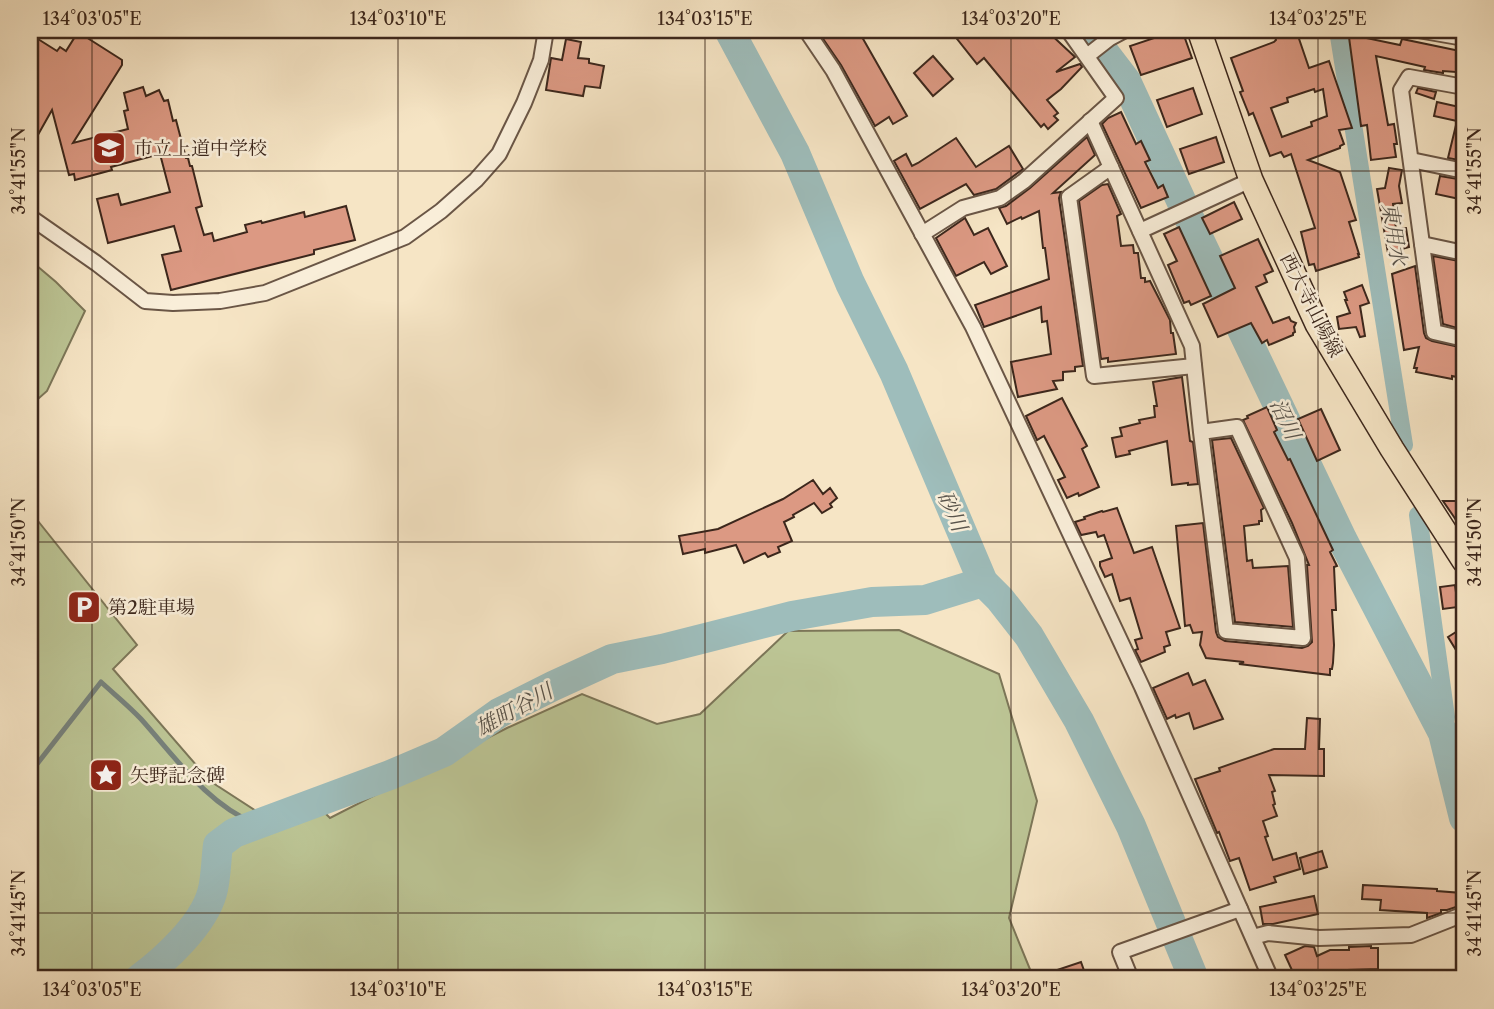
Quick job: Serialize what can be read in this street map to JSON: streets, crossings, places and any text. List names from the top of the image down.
{
  "streets": {
    "main road": ["西大寺山陽線"]
  },
  "water": [
    "東用水",
    "沼川",
    "砂川",
    "雄町谷川"
  ],
  "places": {
    "school or university": ["市立上道中学校"],
    "parking": ["第2駐車場"],
    "place": ["矢野記念碑"]
  },
  "coordinates": [
    "134°03'05\"E",
    "134°03'10\"E",
    "134°03'15\"E",
    "134°03'20\"E",
    "134°03'25\"E",
    "34°41'55\"N",
    "34°41'50\"N",
    "34°41'45\"N"
  ]
}
